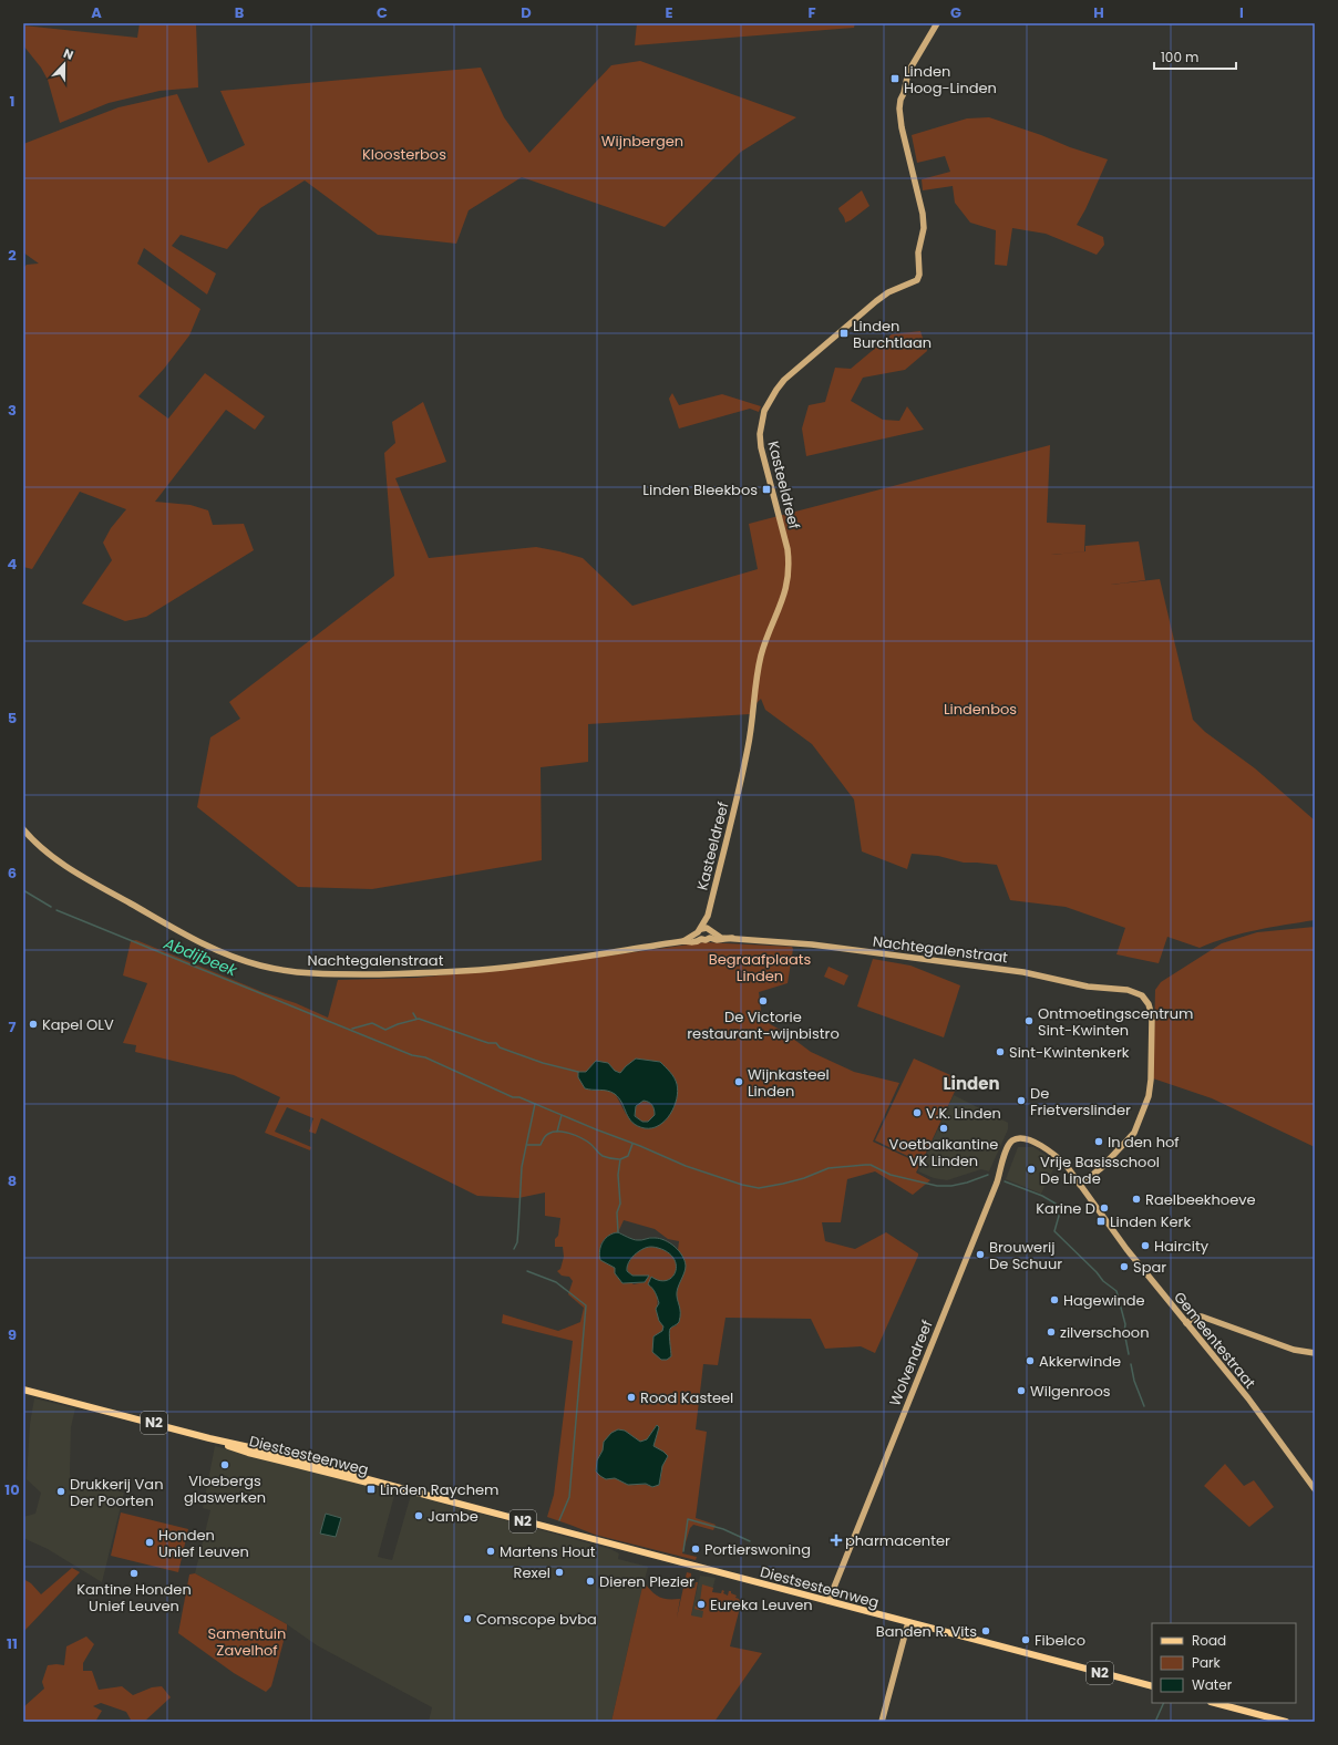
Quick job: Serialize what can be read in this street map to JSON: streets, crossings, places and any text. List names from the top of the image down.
{
  "streets": {
    "main road": ["N2", "Diestsesteenweg"],
    "street": [
      "Kasteeldreef",
      "Nachtegalenstraat",
      "Gemeentestraat",
      "Wolvendreef"
    ]
  },
  "crossings": [
    ["Kasteeldreef", "Nachtegalenstraat"],
    ["Nachtegalenstraat", "Gemeentestraat"],
    ["Gemeentestraat", "Wolvendreef"],
    ["Wolvendreef", "Diestsesteenweg"]
  ],
  "districts": ["Linden"],
  "water": ["Abdijbeek"],
  "parks": [
    "Wijnbergen",
    "Kloosterbos",
    "Lindenbos",
    "Begraafplaats Linden",
    "Samentuin Zavelhof"
  ],
  "places": {
    "transit": [
      "Linden Hoog-Linden",
      "Linden Burchtlaan",
      "Linden Bleekbos",
      "Linden Kerk",
      "Linden Raychem"
    ],
    "other": [
      "De Victorie restaurant-wijnbistro",
      "Ontmoetingscentrum Sint-Kwinten",
      "Kapel OLV",
      "Sint-Kwintenkerk",
      "Wijnkasteel Linden",
      "De Frietverslinder",
      "V.K. Linden",
      "Voetbalkantine VK Linden",
      "In den hof",
      "Vrije Basisschool De Linde",
      "Raelbeekhoeve",
      "Karine D",
      "Haircity",
      "Brouwerij De Schuur",
      "Spar",
      "Hagewinde",
      "zilverschoon",
      "Akkerwinde",
      "Wilgenroos",
      "Rood Kasteel",
      "Vloebergs glaswerken",
      "Drukkerij Van Der Poorten",
      "Jambe",
      "Honden Unief Leuven",
      "Portierswoning",
      "Martens Hout",
      "Rexel",
      "Kantine Honden Unief Leuven",
      "Dieren Plezier",
      "Eureka Leuven",
      "Comscope bvba",
      "Banden R. Vits",
      "Fibelco"
    ],
    "health": ["pharmacenter"]
  },
  "legend": ["Road", "Park", "Water"],
  "scale_bar": "100 m",
  "north": "top",
  "grid": {
    "columns": [
      "A",
      "B",
      "C",
      "D",
      "E",
      "F",
      "G",
      "H",
      "I"
    ],
    "rows": [
      "1",
      "2",
      "3",
      "4",
      "5",
      "6",
      "7",
      "8",
      "9",
      "10",
      "11"
    ]
  }
}
